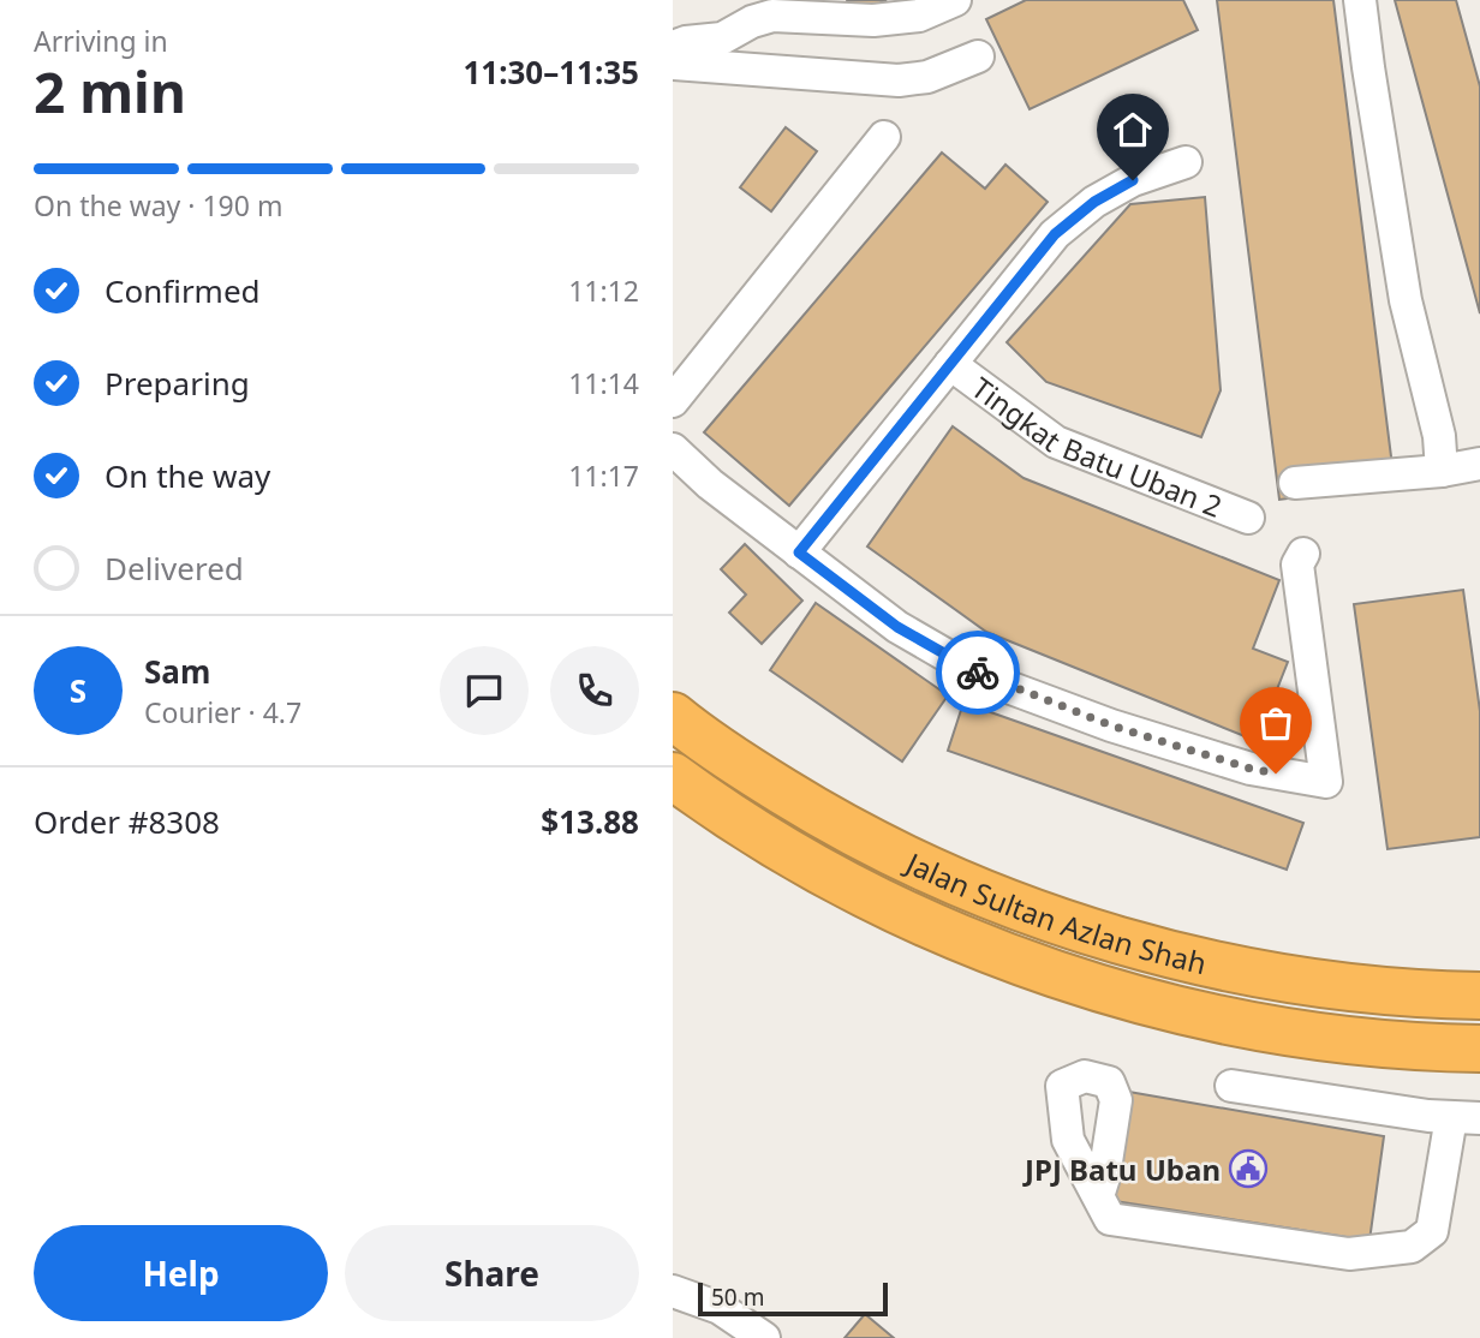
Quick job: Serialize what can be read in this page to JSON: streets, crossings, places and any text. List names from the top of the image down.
{
  "streets": {
    "highway": ["Jalan Sultan Azlan Shah"],
    "street": ["Tingkat Batu Uban 2"]
  },
  "places": {
    "public building": ["JPJ Batu Uban"]
  },
  "scale_bar": "50 m",
  "page": {
    "heading": ["2 min", "Arriving in", "11:30–11:35"],
    "panel": [
      "Sam",
      "Courier · 4.7",
      "Order #8308",
      "$13.88"
    ],
    "bar": "On the way · 190 m",
    "list": [
      ["Confirmed", "11:12"],
      ["Preparing", "11:14"],
      ["On the way", "11:17"],
      "Delivered"
    ],
    "round": "S",
    "buttons": ["Help", "Share"],
    "scale": "50 m"
  }
}
